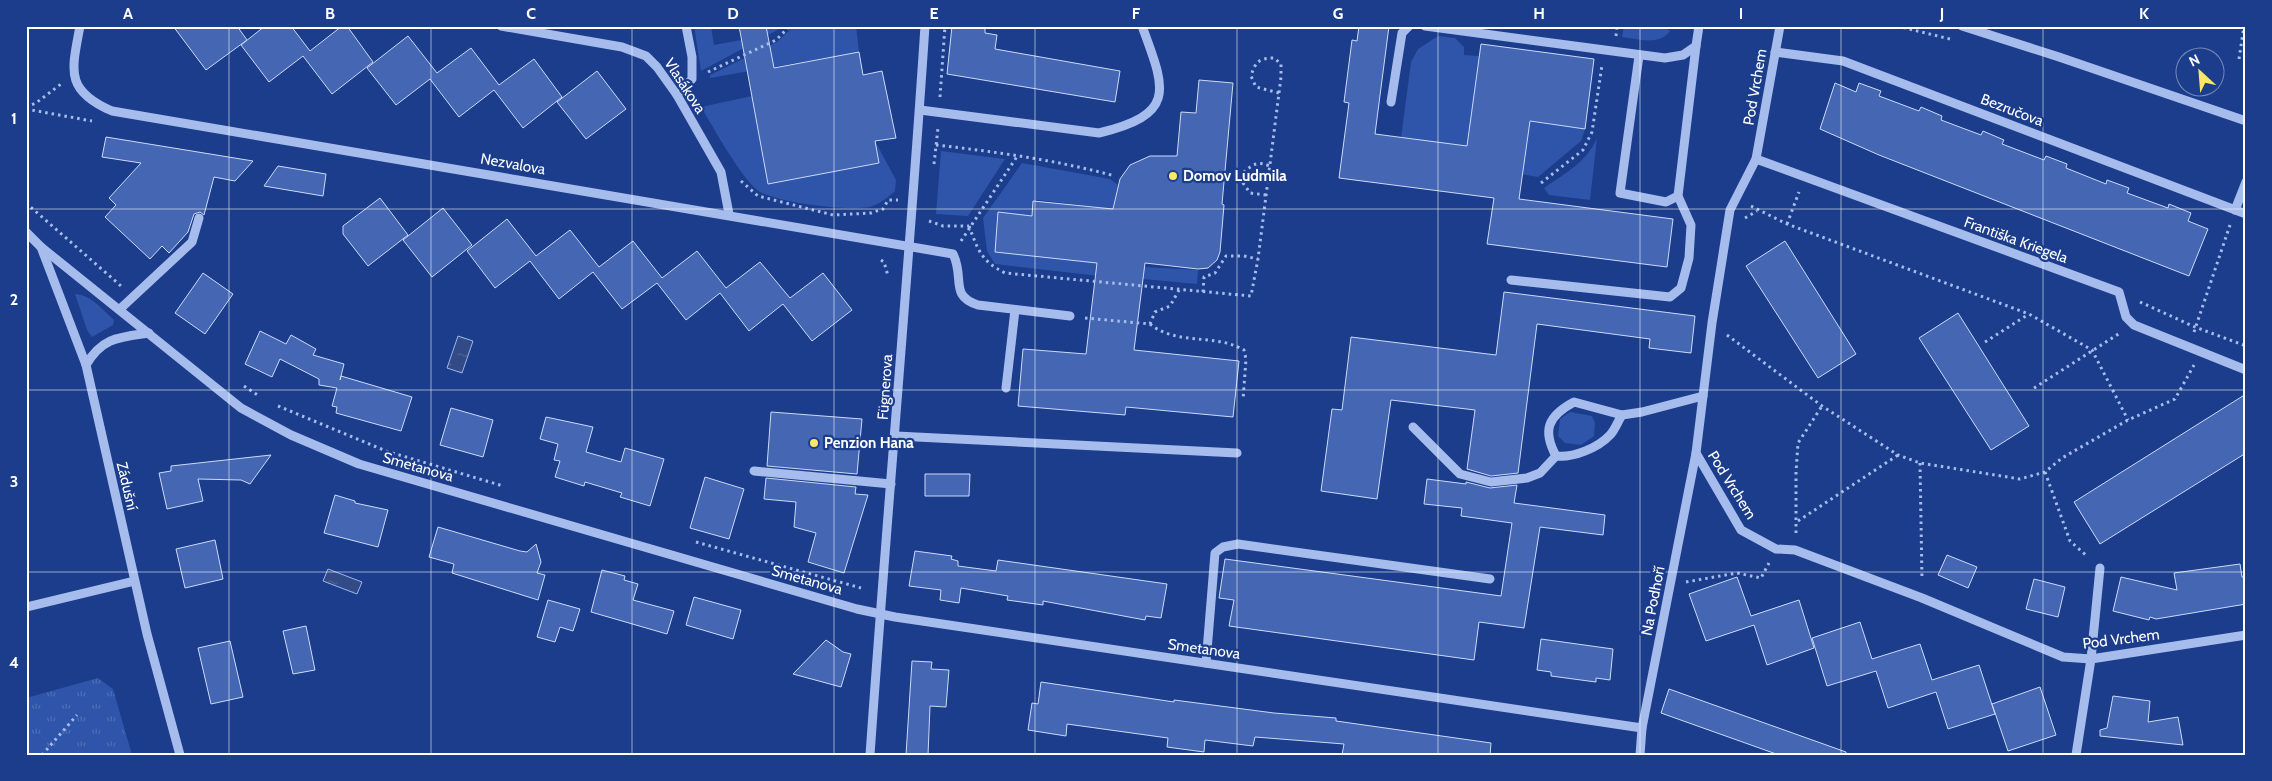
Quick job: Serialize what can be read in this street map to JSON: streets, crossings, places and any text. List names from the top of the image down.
{
  "streets": {
    "street": [
      "Vlasákova",
      "Pod Vrchem",
      "Bezručova",
      "Nezvalova",
      "Františka Kriegela",
      "Fügnerova",
      "Smetanova",
      "Zádušní",
      "Na Podhoří"
    ]
  },
  "crossings": [
    ["Vlasákova", "Nezvalova"],
    ["Pod Vrchem", "Bezručova"],
    ["Pod Vrchem", "Františka Kriegela"],
    ["Pod Vrchem", "Na Podhoří"],
    ["Nezvalova", "Fügnerova"],
    ["Fügnerova", "Smetanova"],
    ["Smetanova", "Zádušní"],
    ["Smetanova", "Na Podhoří"]
  ],
  "places": ["Domov Ludmila", "Penzion Hana"],
  "north": "top left",
  "grid": {
    "columns": [
      "A",
      "B",
      "C",
      "D",
      "E",
      "F",
      "G",
      "H",
      "I",
      "J",
      "K"
    ],
    "rows": [
      "1",
      "2",
      "3",
      "4"
    ]
  }
}
